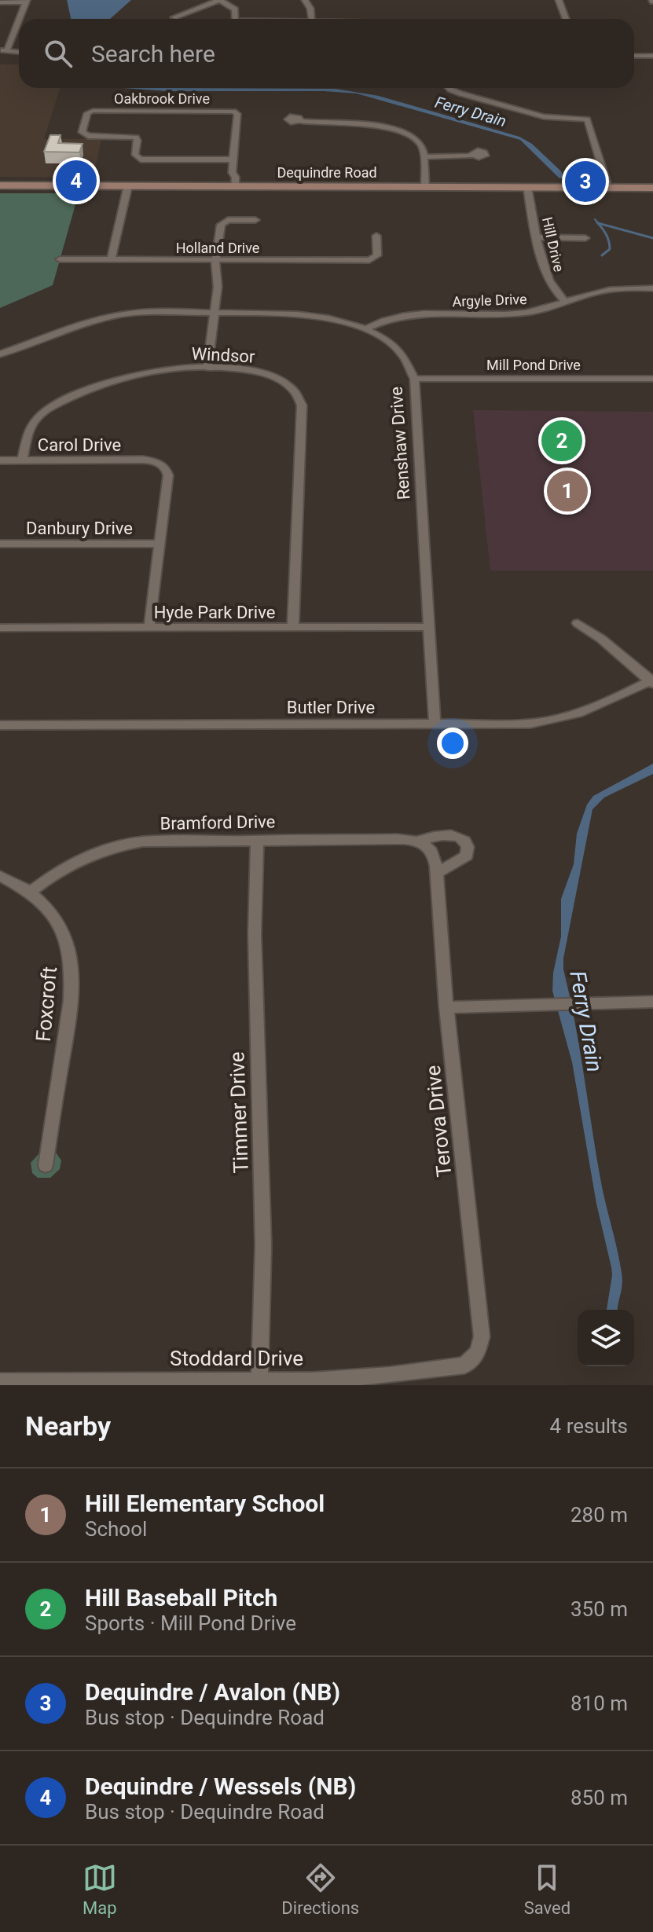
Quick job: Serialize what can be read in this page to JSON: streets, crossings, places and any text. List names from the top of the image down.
{
  "streets": {
    "main road": ["Dequindre Road"],
    "street": [
      "Oakbrook Drive",
      "Hill Drive",
      "Holland Drive",
      "Argyle Drive",
      "Windsor",
      "Mill Pond Drive",
      "Renshaw Drive",
      "Carol Drive",
      "Danbury Drive",
      "Hyde Park Drive",
      "Butler Drive",
      "Bramford Drive",
      "Foxcroft",
      "Timmer Drive",
      "Terova Drive",
      "Stoddard Drive"
    ]
  },
  "crossings": [
    ["Dequindre Road", "Hill Drive"],
    ["Hill Drive", "Argyle Drive"],
    ["Argyle Drive", "Renshaw Drive"],
    ["Windsor", "Carol Drive"],
    ["Windsor", "Hyde Park Drive"],
    ["Mill Pond Drive", "Renshaw Drive"],
    ["Renshaw Drive", "Hyde Park Drive"],
    ["Renshaw Drive", "Butler Drive"],
    ["Carol Drive", "Danbury Drive"],
    ["Bramford Drive", "Foxcroft"],
    ["Bramford Drive", "Timmer Drive"],
    ["Bramford Drive", "Terova Drive"],
    ["Timmer Drive", "Stoddard Drive"],
    ["Terova Drive", "Stoddard Drive"]
  ],
  "water": ["Ferry Drain"],
  "page": {
    "search": "Search here",
    "pins": [
      "4",
      "3",
      "2",
      "1"
    ],
    "heading": ["Nearby", "4 results"],
    "list": [
      {
        "mark": "1",
        "name": "Hill Elementary School",
        "note": "School",
        "value": "280 m"
      },
      {
        "mark": "2",
        "name": "Hill Baseball Pitch",
        "note": "Sports · Mill Pond Drive",
        "value": "350 m"
      },
      {
        "mark": "3",
        "name": "Dequindre / Avalon (NB)",
        "note": "Bus stop · Dequindre Road",
        "value": "810 m"
      },
      {
        "mark": "4",
        "name": "Dequindre / Wessels (NB)",
        "note": "Bus stop · Dequindre Road",
        "value": "850 m"
      }
    ],
    "nav": ["Map", "Directions", "Saved"]
  }
}
